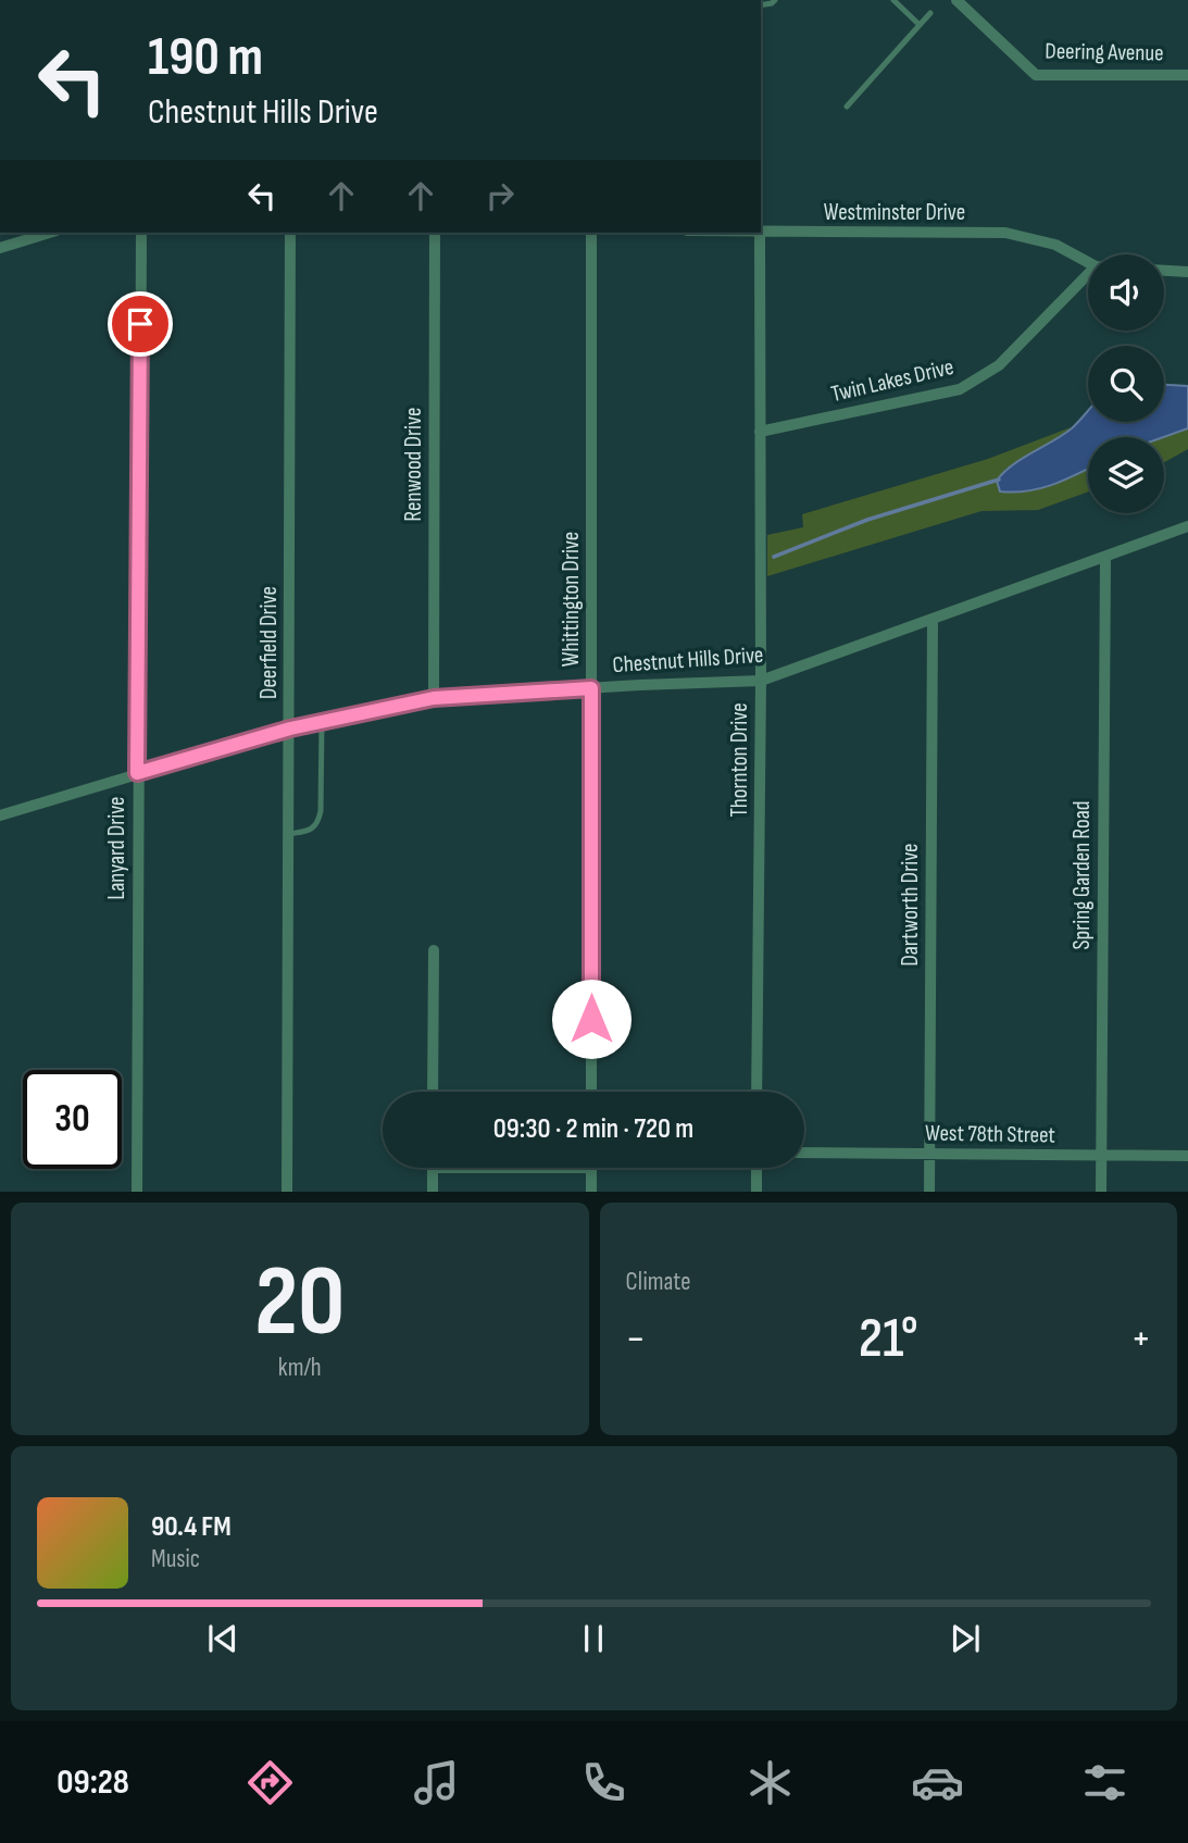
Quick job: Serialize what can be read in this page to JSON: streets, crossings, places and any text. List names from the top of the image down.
{
  "streets": {
    "street": [
      "Deering Avenue",
      "Westminster Drive",
      "Twin Lakes Drive",
      "Renwood Drive",
      "Whittington Drive",
      "Deerfield Drive",
      "Chestnut Hills Drive",
      "Thornton Drive",
      "Lanyard Drive",
      "Spring Garden Road",
      "Dartworth Drive",
      "West 78th Street"
    ]
  },
  "crossings": [
    ["Twin Lakes Drive", "Thornton Drive"],
    ["Renwood Drive", "Chestnut Hills Drive"],
    ["Whittington Drive", "Chestnut Hills Drive"],
    ["Deerfield Drive", "Chestnut Hills Drive"],
    ["Chestnut Hills Drive", "Thornton Drive"],
    ["Chestnut Hills Drive", "Lanyard Drive"],
    ["Chestnut Hills Drive", "Spring Garden Road"],
    ["Chestnut Hills Drive", "Dartworth Drive"],
    ["Spring Garden Road", "West 78th Street"],
    ["Dartworth Drive", "West 78th Street"]
  ],
  "page": {
    "turn": ["190 m", "Chestnut Hills Drive"],
    "limit": "30",
    "trip": "09:30 · 2 min · 720 m",
    "tile": [
      ["20", "km/h"],
      "Climate"
    ],
    "heat": ["−", "21°", "+"],
    "song": ["90.4 FM", "Music"],
    "tabs": "09:28"
  }
}
